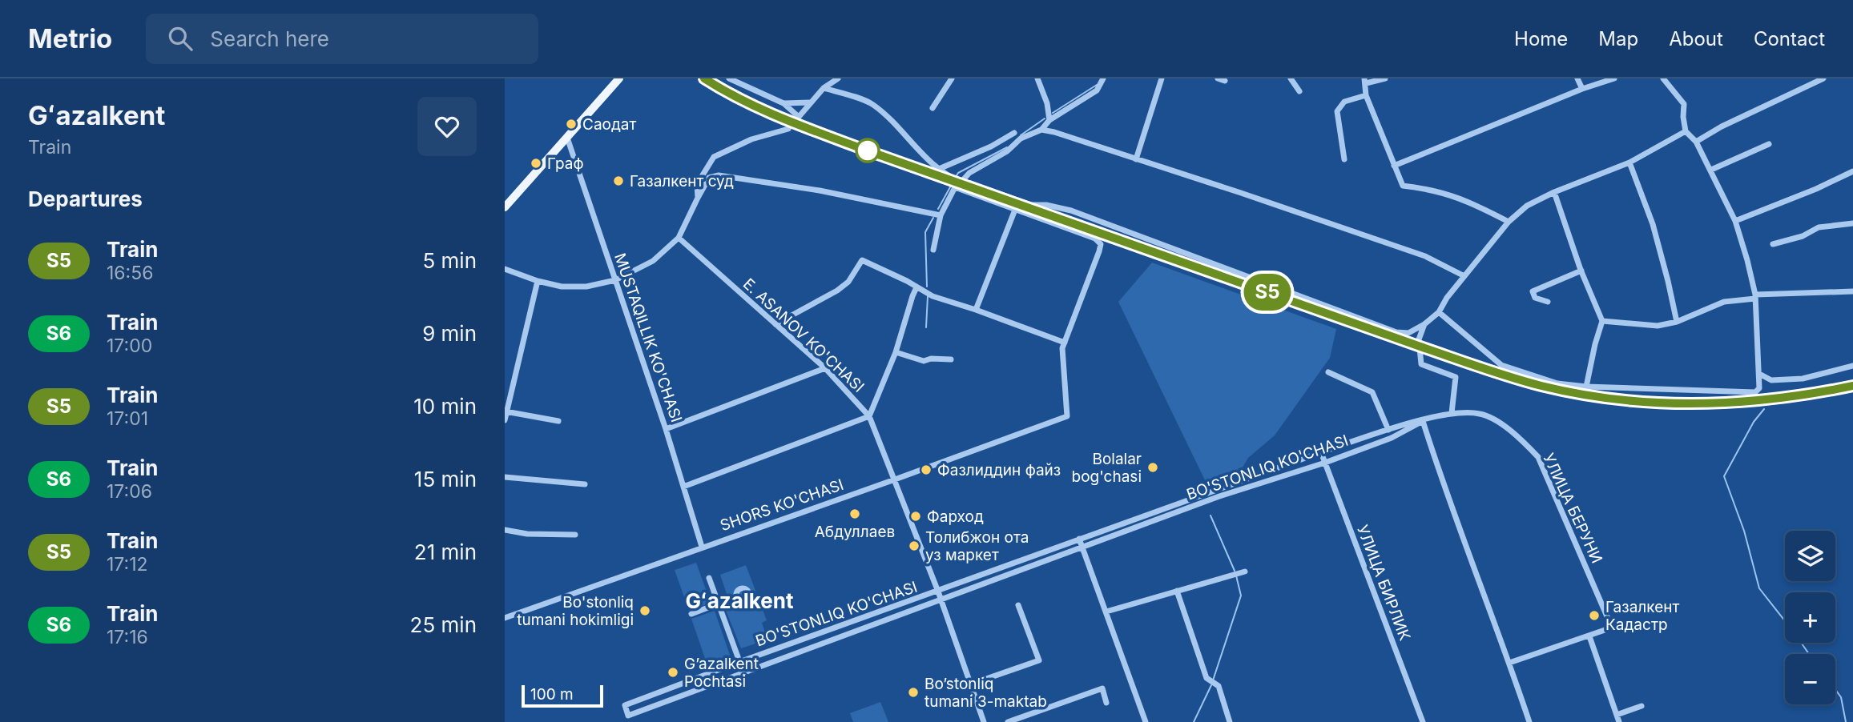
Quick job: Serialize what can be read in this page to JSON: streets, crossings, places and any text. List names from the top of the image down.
{
  "streets": {
    "street": [
      "E. ASANOV KO'CHASI",
      "MUSTAQILLIK KO'CHASI",
      "BO'STONLIQ KO'CHASI",
      "SHORS KO'CHASI",
      "УЛИЦА БЕРУНИ",
      "УЛИЦА БИРЛИК"
    ]
  },
  "crossings": [
    ["E. ASANOV KO'CHASI", "BO'STONLIQ KO'CHASI"],
    ["E. ASANOV KO'CHASI", "SHORS KO'CHASI"],
    ["MUSTAQILLIK KO'CHASI", "SHORS KO'CHASI"],
    ["BO'STONLIQ KO'CHASI", "УЛИЦА БЕРУНИ"],
    ["BO'STONLIQ KO'CHASI", "УЛИЦА БИРЛИК"]
  ],
  "districts": ["Gʻazalkent"],
  "places": [
    "Саодат",
    "Граф",
    "Газалкент суд",
    "Bolalar bog'chasi",
    "Фазлиддин файз",
    "Абдуллаев",
    "Фарход",
    "Толибжон ота уз маркет",
    "Bo'stonliq tumani hokimligi",
    "Газалкент Кадастр",
    "Gʼazalkent Pochtasi",
    "Bo’stonliq tumani 3-maktab"
  ],
  "scale_bar": "100 m",
  "page": {
    "header": "Metrio",
    "search": "Search here",
    "nav": [
      "Home",
      "Map",
      "About",
      "Contact"
    ],
    "heading": [
      ["Gʻazalkent", "Train"],
      "Departures"
    ],
    "on_map": "S5",
    "list": [
      {
        "mark": "S5",
        "name": "Train",
        "note": "16:56",
        "value": "5 min"
      },
      {
        "mark": "S6",
        "name": "Train",
        "note": "17:00",
        "value": "9 min"
      },
      {
        "mark": "S5",
        "name": "Train",
        "note": "17:01",
        "value": "10 min"
      },
      {
        "mark": "S6",
        "name": "Train",
        "note": "17:06",
        "value": "15 min"
      },
      {
        "mark": "S5",
        "name": "Train",
        "note": "17:12",
        "value": "21 min"
      },
      {
        "mark": "S6",
        "name": "Train",
        "note": "17:16",
        "value": "25 min"
      }
    ],
    "map_buttons": ["+", "−"],
    "scale": "100 m"
  }
}
